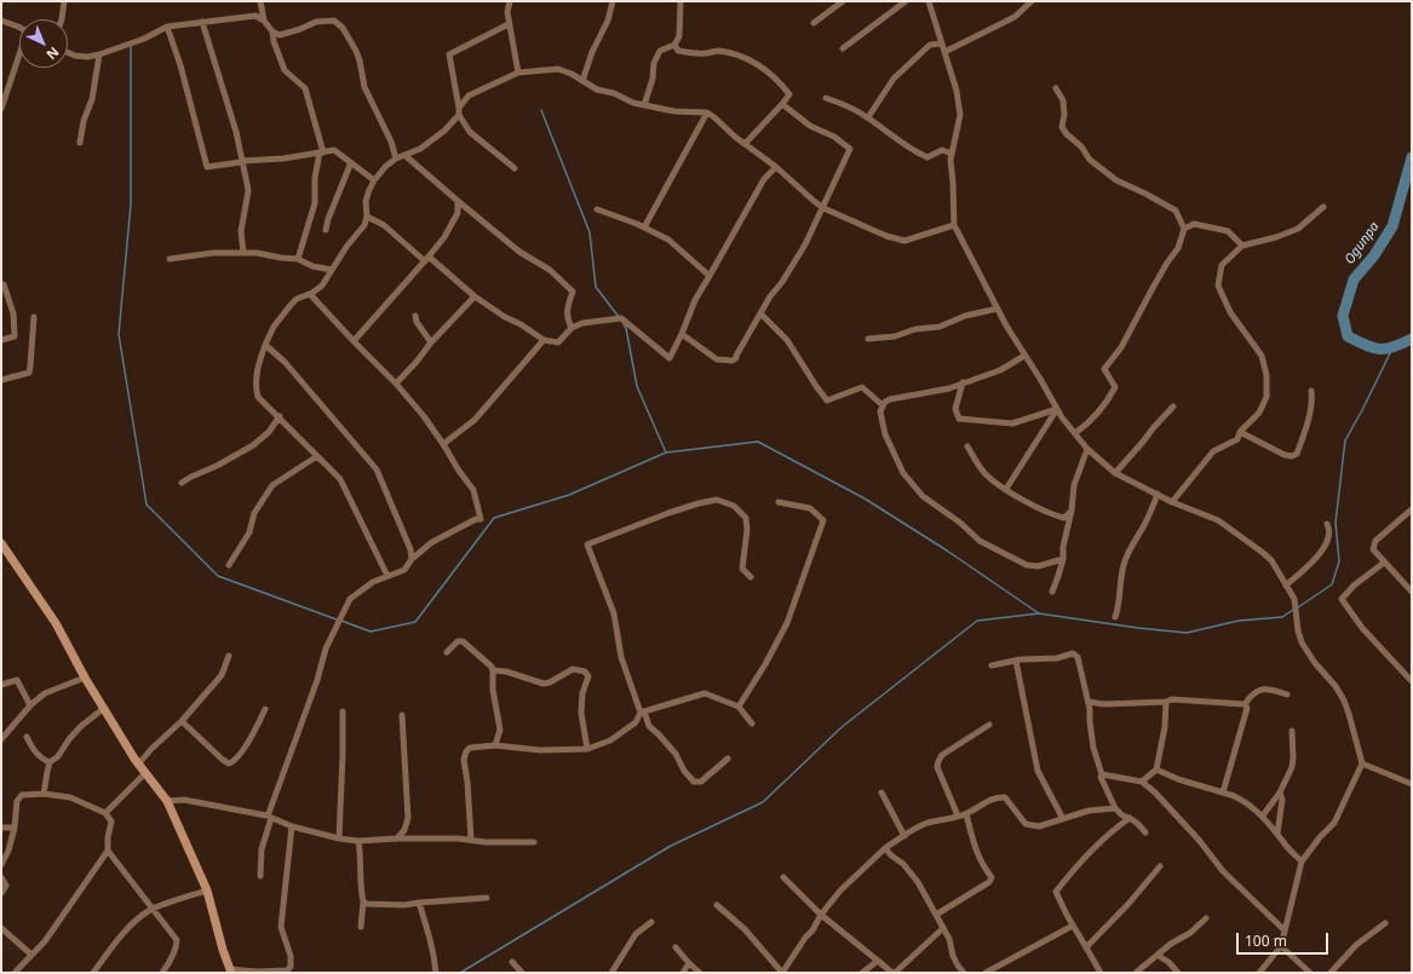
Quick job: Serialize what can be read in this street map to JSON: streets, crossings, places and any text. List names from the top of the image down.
{
  "water": ["Ogunpa"],
  "scale_bar": "100 m",
  "north": "bottom right"
}
